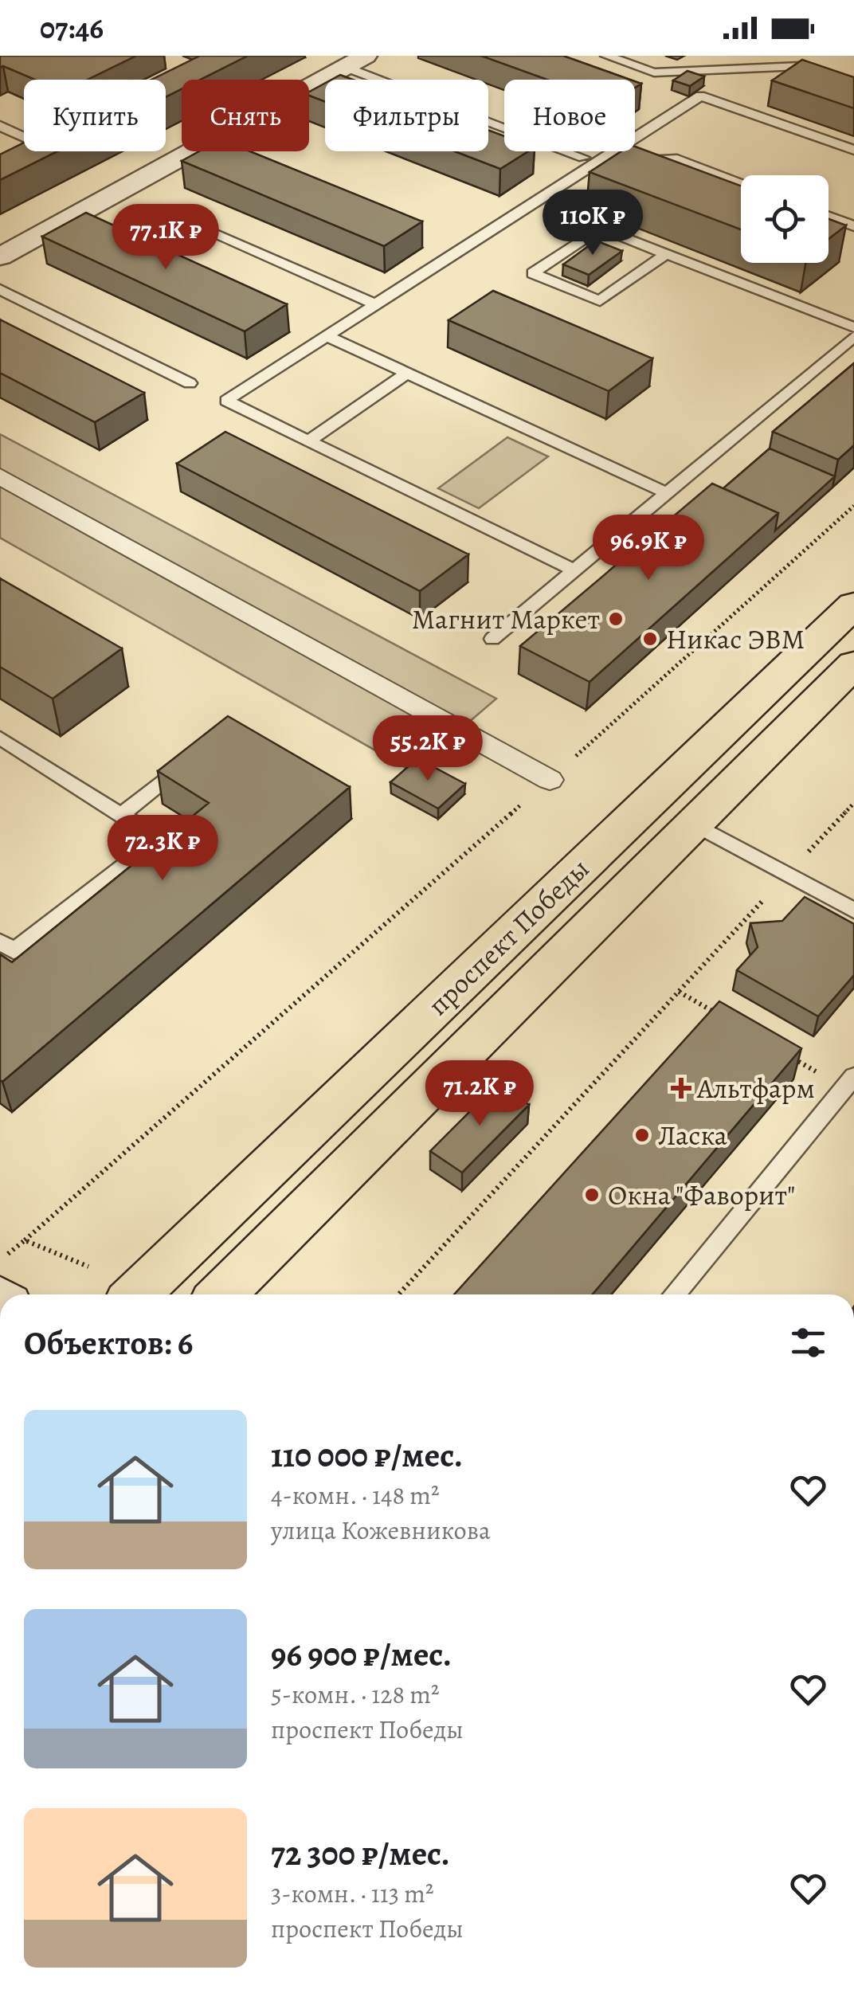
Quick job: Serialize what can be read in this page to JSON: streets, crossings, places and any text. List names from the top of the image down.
{
  "streets": {
    "main road": ["проспект Победы"]
  },
  "places": {
    "other": [
      "Магнит Маркет",
      "Никас ЭВМ",
      "Ласка",
      "Окна \"Фаворит\""
    ],
    "health": ["Альтфарм"]
  },
  "page": {
    "status": "07:46",
    "chip": [
      "Купить",
      "Снять",
      "Фильтры",
      "Новое"
    ],
    "price": [
      "110K ₽",
      "77.1K ₽",
      "96.9K ₽",
      "55.2K ₽",
      "72.3K ₽",
      "71.2K ₽"
    ],
    "heading": "Объектов: 6",
    "list": [
      {
        "name": "110 000 ₽/мес.",
        "note": "4-комн. · 148 m² · улица Кожевникова"
      },
      {
        "name": "96 900 ₽/мес.",
        "note": "5-комн. · 128 m² · проспект Победы"
      },
      {
        "name": "72 300 ₽/мес.",
        "note": "3-комн. · 113 m² · проспект Победы"
      }
    ]
  }
}
